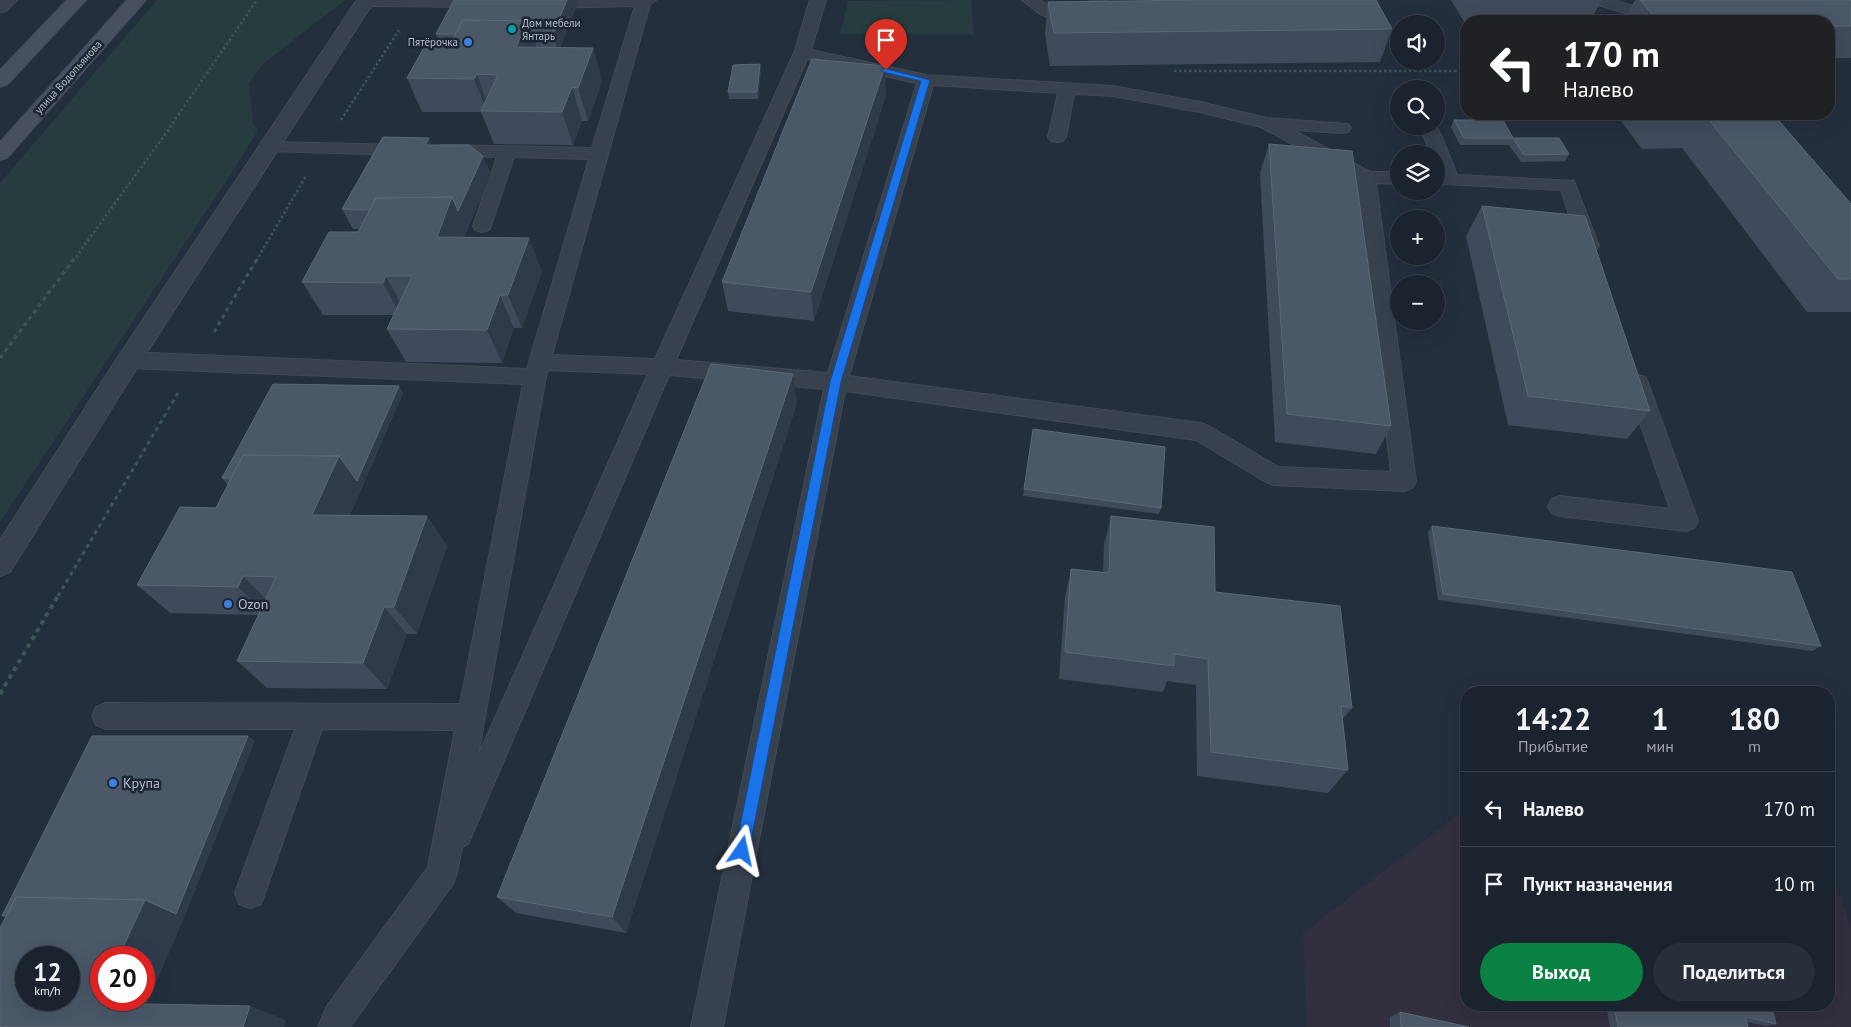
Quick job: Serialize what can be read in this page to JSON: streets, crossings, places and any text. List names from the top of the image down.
{
  "streets": {
    "main road": ["улица Водопьянова"]
  },
  "places": [
    "Дом мебели Янтарь",
    "Пятёрочка",
    "Ozon",
    "Крупа"
  ],
  "page": {
    "map_buttons": ["+", "−"],
    "turn": ["170 m", "Налево"],
    "eta": [
      "14:22",
      "Прибытие",
      "1",
      "мин",
      "180",
      "m"
    ],
    "list": [
      {
        "name": "Налево",
        "value": "170 m"
      },
      {
        "name": "Пункт назначения",
        "value": "10 m"
      }
    ],
    "buttons": ["Выход", "Поделиться"],
    "speed": "12 km/h",
    "limit": "20"
  }
}
